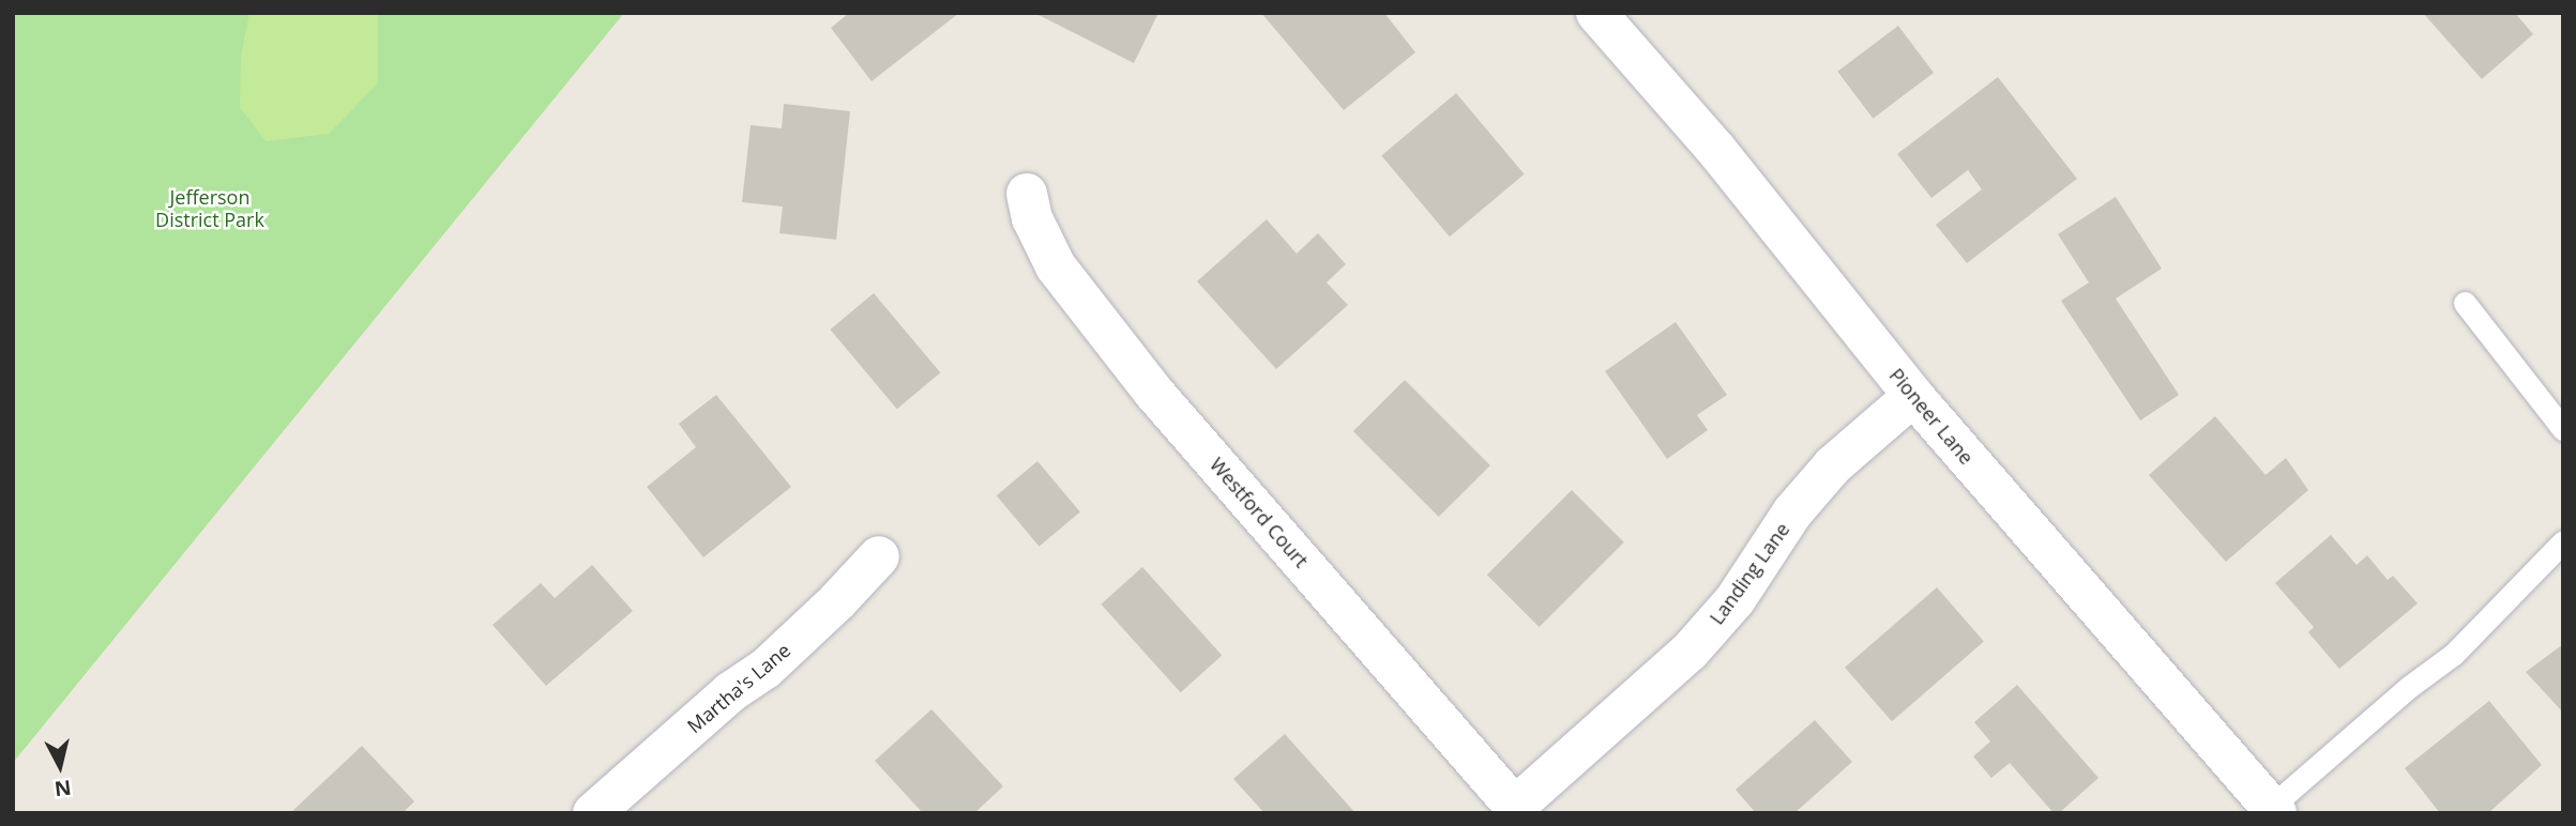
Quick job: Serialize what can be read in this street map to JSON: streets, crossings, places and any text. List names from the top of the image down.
{
  "streets": {
    "street": [
      "Pioneer Lane",
      "Westford Court",
      "Landing Lane",
      "Martha's Lane"
    ]
  },
  "crossings": [
    ["Pioneer Lane", "Landing Lane"],
    ["Westford Court", "Landing Lane"]
  ],
  "parks": ["Jefferson District Park"],
  "north": "bottom"
}
